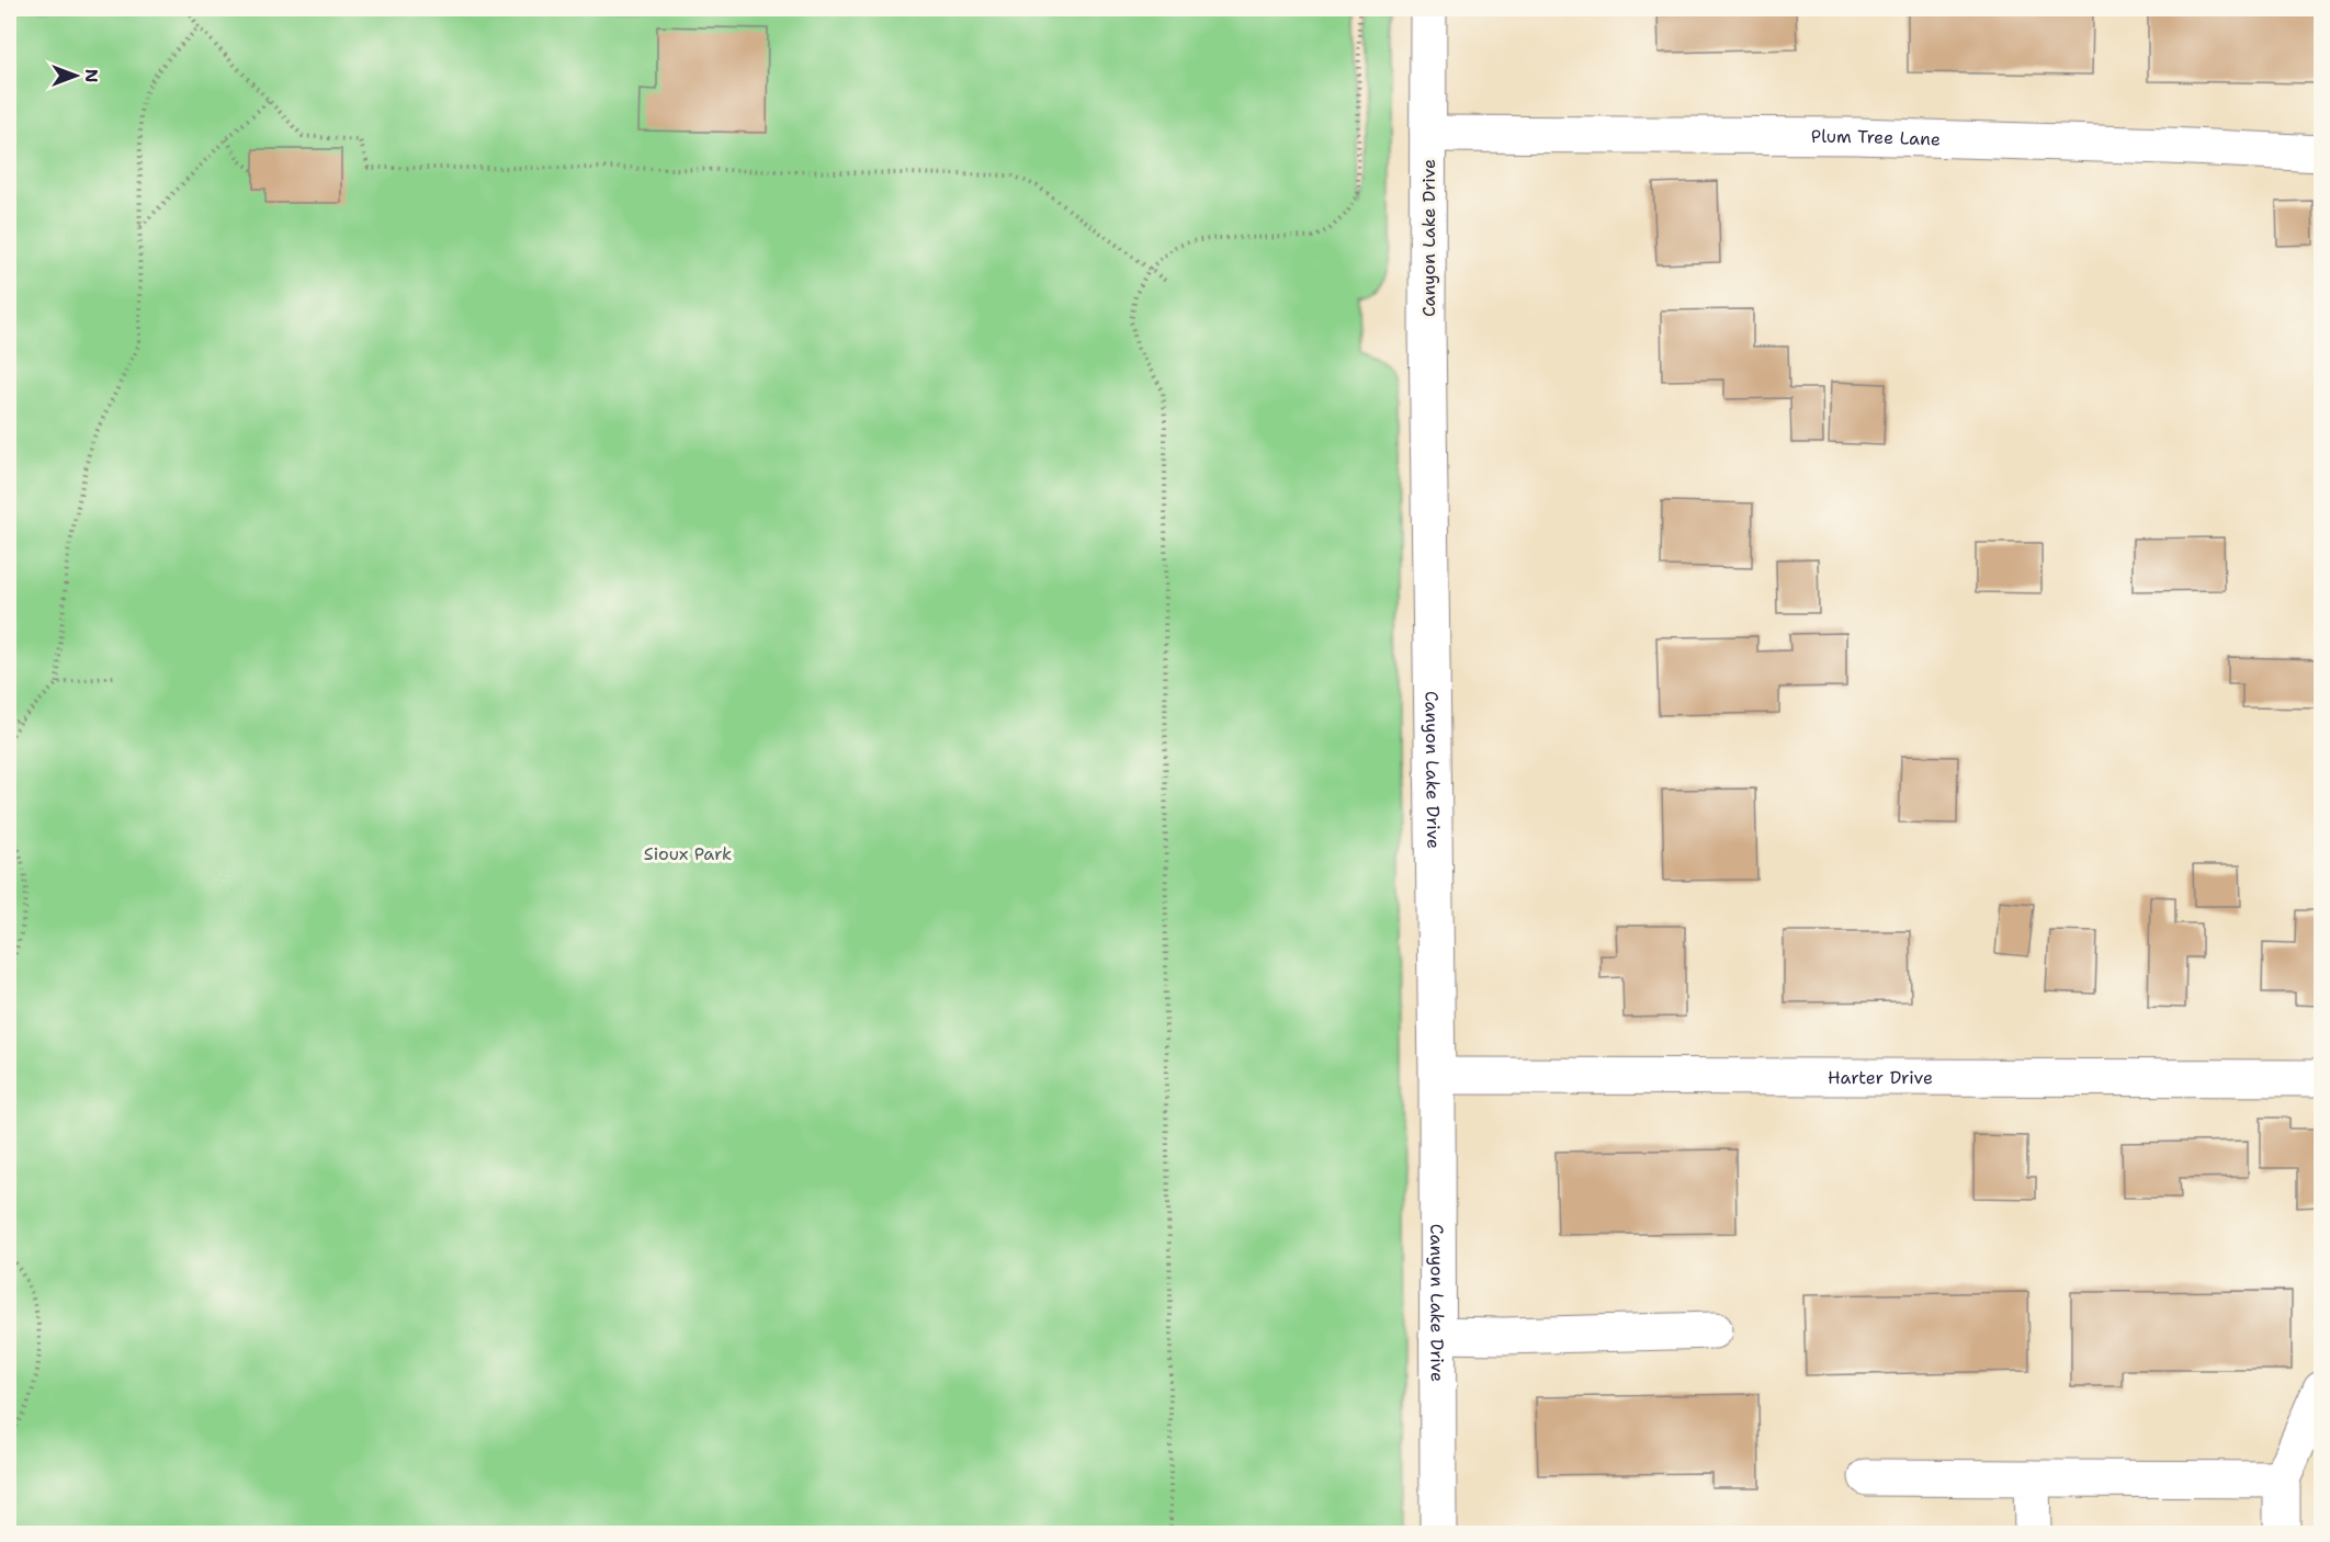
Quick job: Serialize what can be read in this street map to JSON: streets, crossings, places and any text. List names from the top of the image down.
{
  "streets": {
    "street": ["Plum Tree Lane", "Canyon Lake Drive", "Harter Drive"]
  },
  "crossings": [
    ["Plum Tree Lane", "Canyon Lake Drive"],
    ["Canyon Lake Drive", "Harter Drive"]
  ],
  "parks": ["Sioux Park"],
  "north": "right"
}
